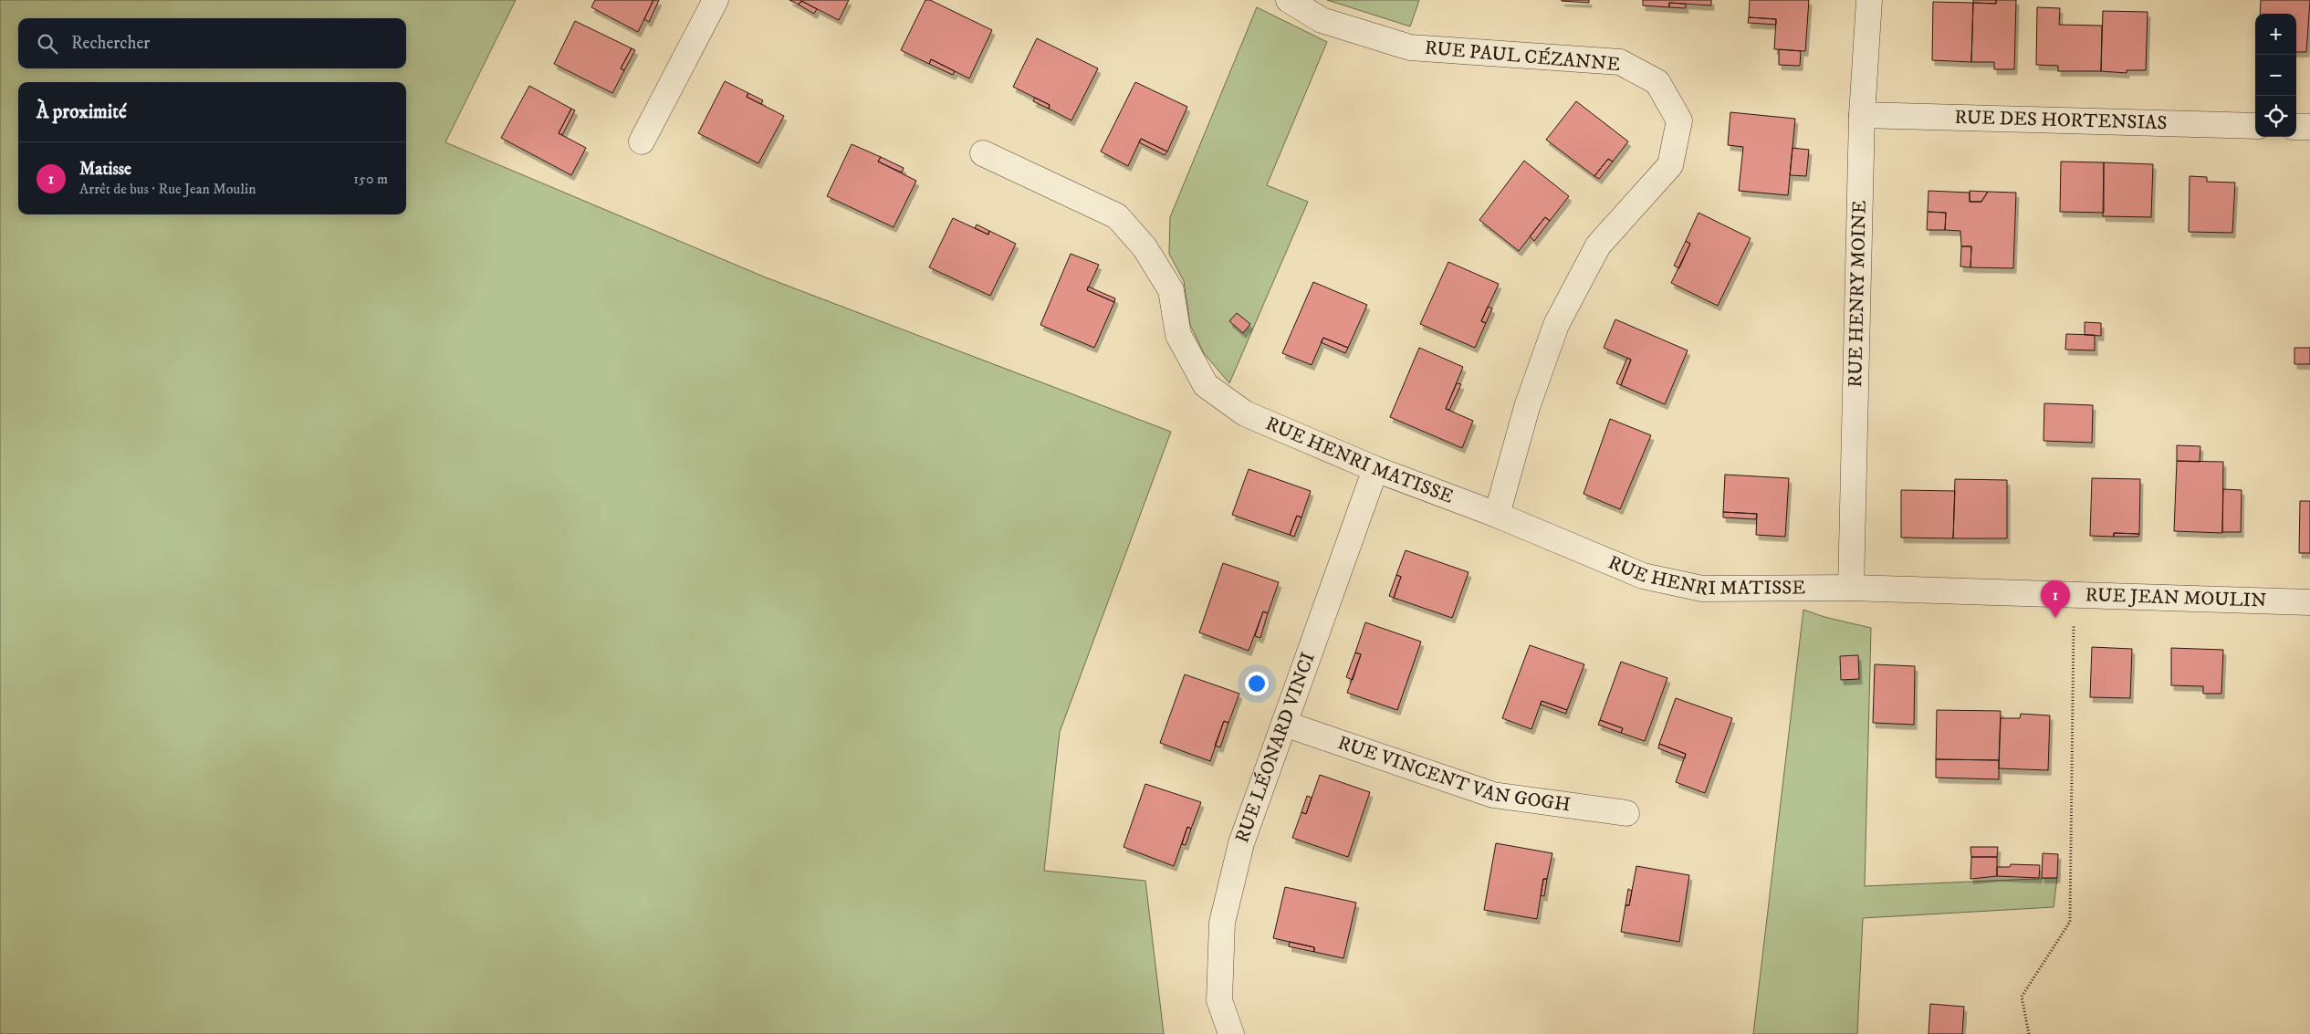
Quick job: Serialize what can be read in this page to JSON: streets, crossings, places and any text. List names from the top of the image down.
{
  "streets": {
    "street": [
      "RUE PAUL CÉZANNE",
      "RUE DES HORTENSIAS",
      "RUE HENRY MOINE",
      "RUE HENRI MATISSE",
      "RUE JEAN MOULIN",
      "RUE LÉONARD VINCI",
      "RUE VINCENT VAN GOGH"
    ]
  },
  "crossings": [
    ["RUE PAUL CÉZANNE", "RUE HENRI MATISSE"],
    ["RUE DES HORTENSIAS", "RUE HENRY MOINE"],
    ["RUE HENRY MOINE", "RUE HENRI MATISSE"],
    ["RUE HENRY MOINE", "RUE JEAN MOULIN"],
    ["RUE HENRI MATISSE", "RUE JEAN MOULIN"],
    ["RUE HENRI MATISSE", "RUE LÉONARD VINCI"],
    ["RUE LÉONARD VINCI", "RUE VINCENT VAN GOGH"]
  ],
  "page": {
    "map_buttons": ["+", "−"],
    "search": "Rechercher",
    "heading": "À proximité",
    "list": [
      {
        "mark": "1",
        "name": "Matisse",
        "note": "Arrêt de bus · Rue Jean Moulin",
        "value": "150 m"
      }
    ],
    "pins": "1"
  }
}
